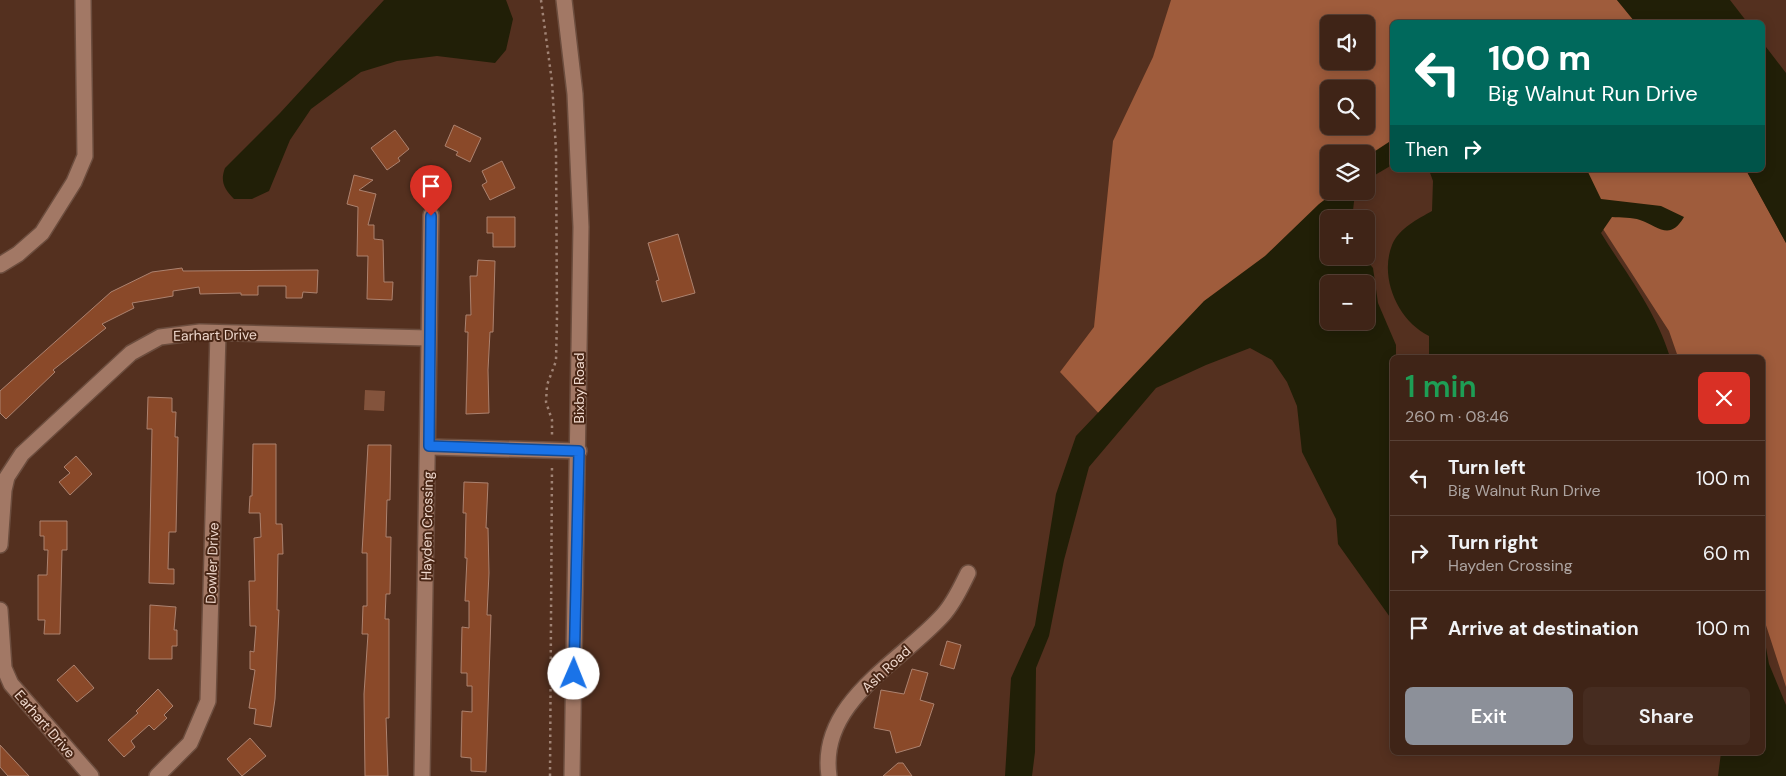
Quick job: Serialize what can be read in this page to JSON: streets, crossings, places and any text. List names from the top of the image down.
{
  "streets": {
    "street": [
      "Earhart Drive",
      "Bixby Road",
      "Hayden Crossing",
      "Dowler Drive",
      "Ash Road"
    ]
  },
  "crossings": [
    ["Earhart Drive", "Hayden Crossing"],
    ["Earhart Drive", "Dowler Drive"]
  ],
  "page": {
    "map_buttons": ["+", "−"],
    "turn": ["100 m", "Big Walnut Run Drive"],
    "then": "Then",
    "heading": ["1 min", "260 m · 08:46"],
    "list": [
      {
        "name": "Turn left",
        "note": "Big Walnut Run Drive",
        "value": "100 m"
      },
      {
        "name": "Turn right",
        "note": "Hayden Crossing",
        "value": "60 m"
      },
      {
        "name": "Arrive at destination",
        "value": "100 m"
      }
    ],
    "buttons": ["Exit", "Share"]
  }
}
